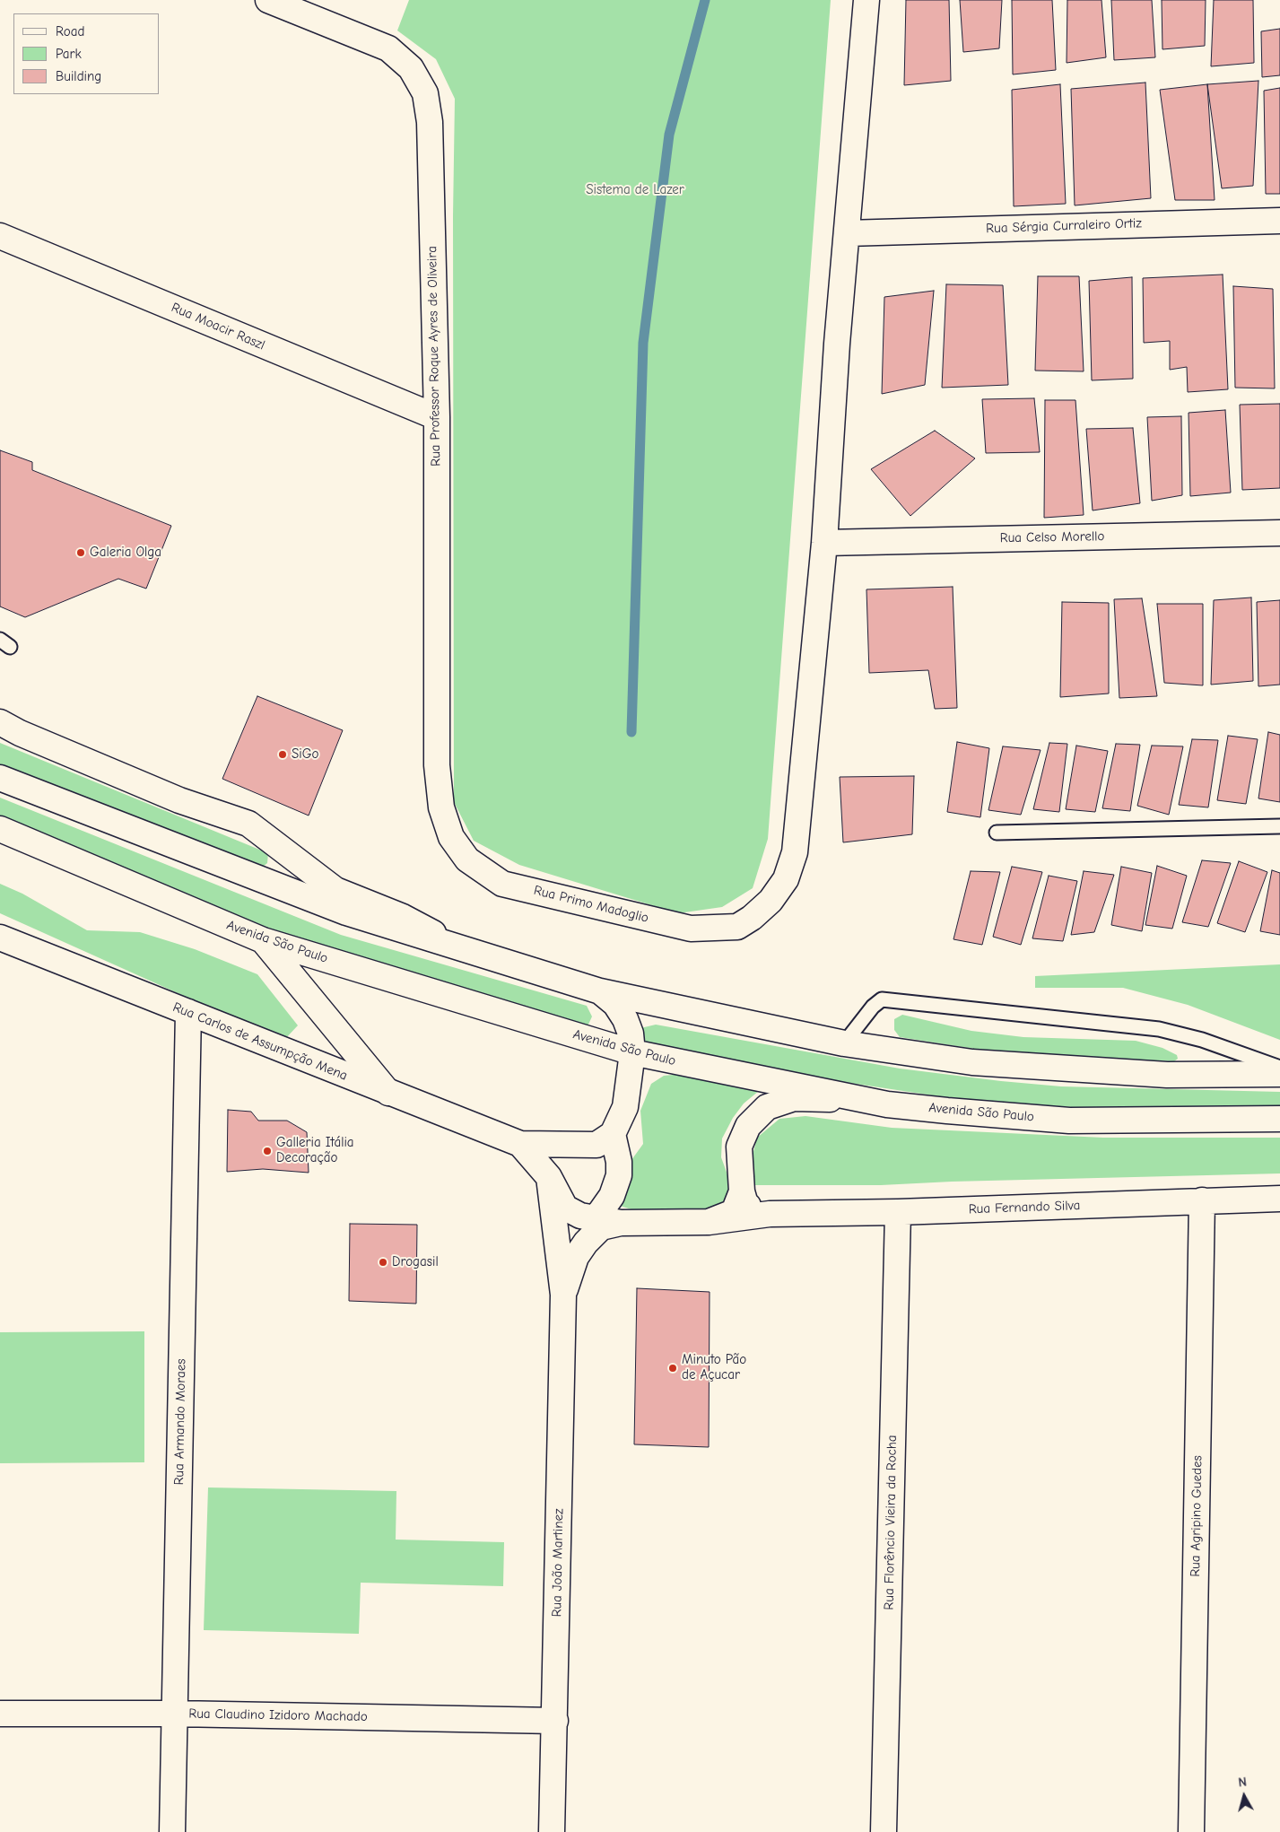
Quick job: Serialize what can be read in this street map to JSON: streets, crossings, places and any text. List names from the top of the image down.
{
  "streets": {
    "street": [
      "Rua Sérgia Curraleiro Ortiz",
      "Rua Moacir Raszl",
      "Rua Professor Roque Ayres de Oliveira",
      "Rua Celso Morello",
      "Rua Primo Madoglio",
      "Avenida São Paulo",
      "Rua Carlos de Assumpção Mena",
      "Rua Fernando Silva",
      "Rua Armando Moraes",
      "Rua Agripino Guedes",
      "Rua Florêncio Vieira da Rocha",
      "Rua João Martinez",
      "Rua Claudino Izidoro Machado"
    ]
  },
  "crossings": [
    ["Rua Sérgia Curraleiro Ortiz", "Rua Primo Madoglio"],
    ["Rua Moacir Raszl", "Rua Professor Roque Ayres de Oliveira"],
    ["Rua Professor Roque Ayres de Oliveira", "Rua Primo Madoglio"],
    ["Rua Celso Morello", "Rua Primo Madoglio"],
    ["Rua Carlos de Assumpção Mena", "Rua Armando Moraes"],
    ["Rua Fernando Silva", "Rua Agripino Guedes"],
    ["Rua Fernando Silva", "Rua Florêncio Vieira da Rocha"],
    ["Rua Fernando Silva", "Rua João Martinez"],
    ["Rua Armando Moraes", "Rua Claudino Izidoro Machado"],
    ["Rua João Martinez", "Rua Claudino Izidoro Machado"]
  ],
  "parks": ["Sistema de Lazer"],
  "places": [
    "Galeria Olga",
    "SiGo",
    "Galleria Itália Decoração",
    "Drogasil",
    "Minuto Pão de Açucar"
  ],
  "legend": ["Road", "Park", "Building"],
  "north": "top"
}
